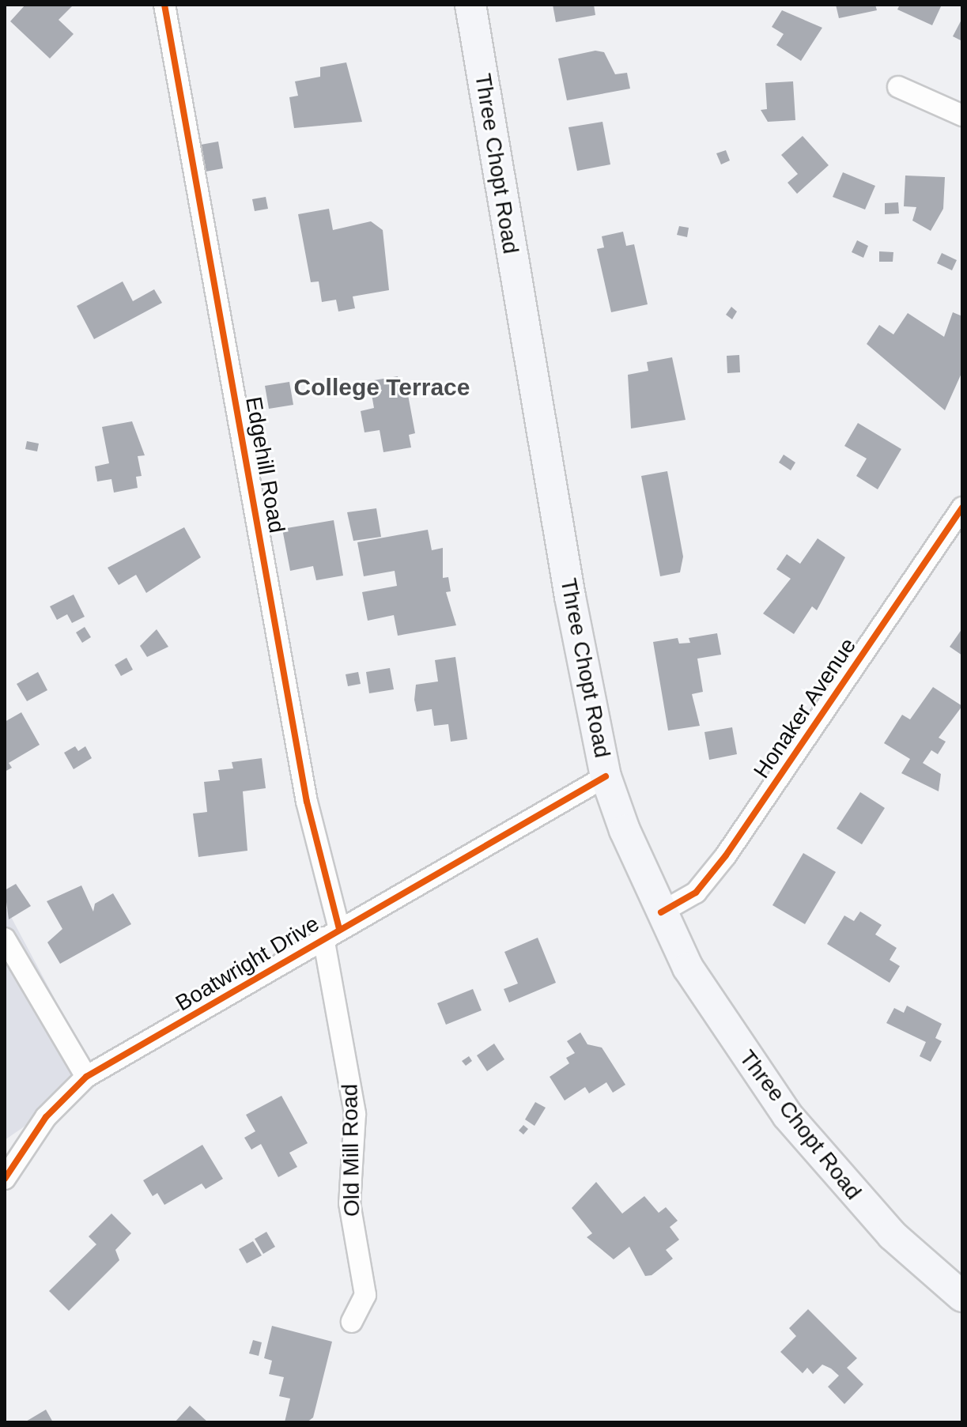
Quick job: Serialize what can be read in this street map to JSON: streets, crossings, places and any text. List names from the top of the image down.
{
  "streets": {
    "main road": ["Three Chopt Road"],
    "street": [
      "Edgehill Road",
      "Honaker Avenue",
      "Boatwright Drive",
      "Old Mill Road"
    ]
  },
  "crossings": [
    ["Three Chopt Road", "Honaker Avenue"],
    ["Three Chopt Road", "Boatwright Drive"],
    ["Edgehill Road", "Boatwright Drive"],
    ["Edgehill Road", "Old Mill Road"],
    ["Boatwright Drive", "Old Mill Road"]
  ],
  "districts": ["College Terrace"]
}
